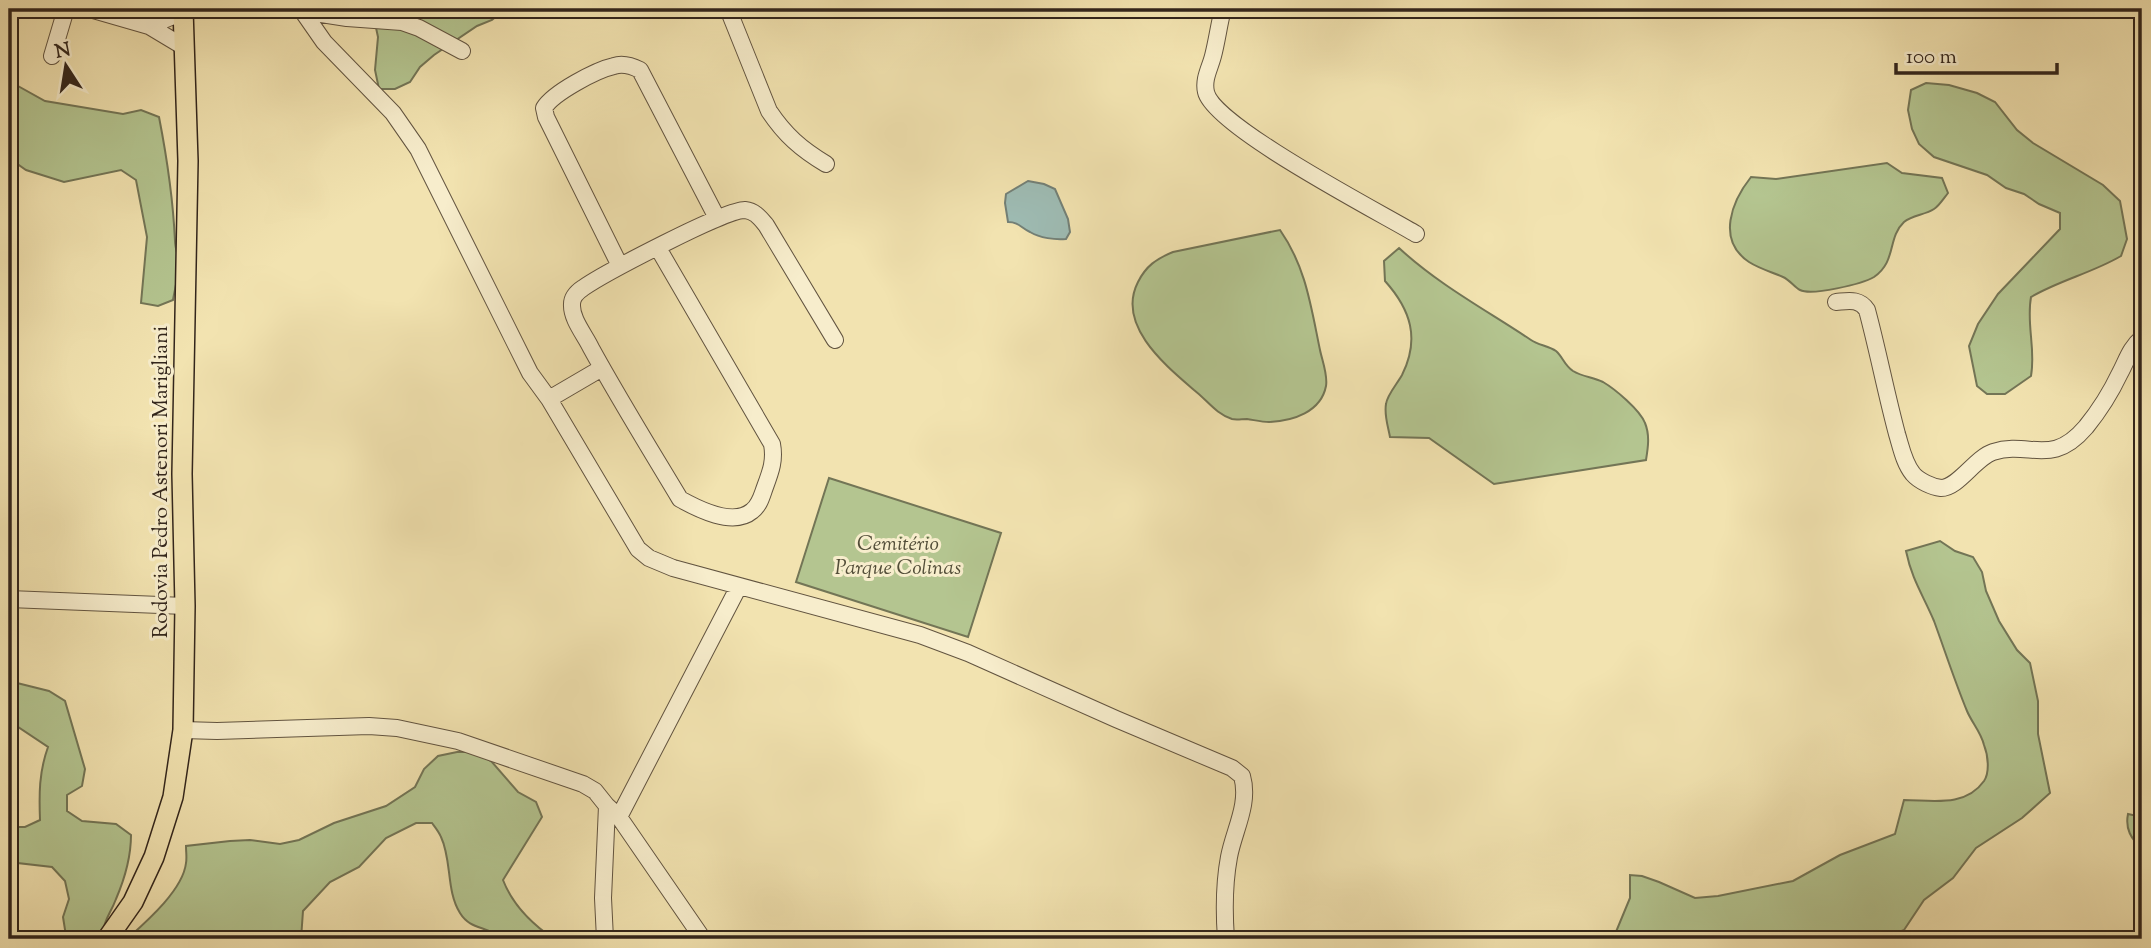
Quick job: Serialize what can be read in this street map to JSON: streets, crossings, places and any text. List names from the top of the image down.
{
  "streets": {
    "main road": ["Rodovia Pedro Astenori Marigliani"]
  },
  "parks": ["Cemitério Parque Colinas"],
  "scale_bar": "100 m",
  "north": "top"
}
